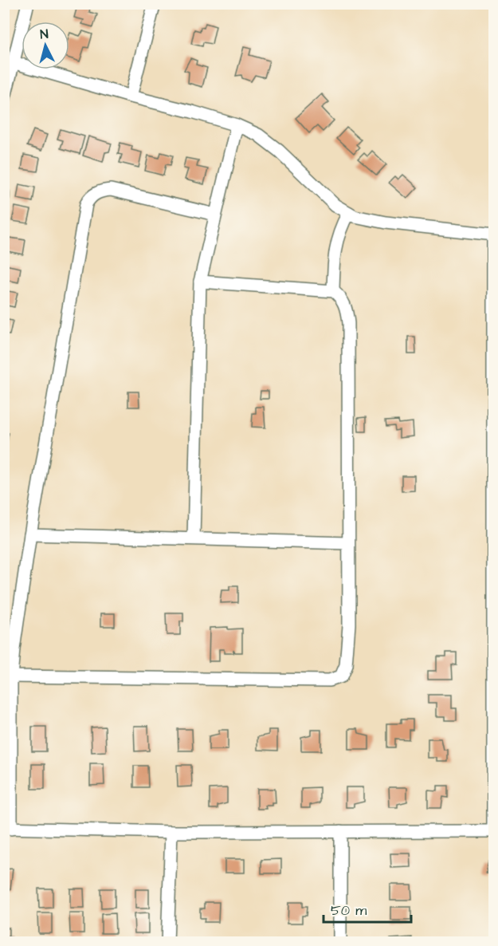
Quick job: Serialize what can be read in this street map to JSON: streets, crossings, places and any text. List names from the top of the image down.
{
  "scale_bar": "50 m",
  "north": "top"
}
